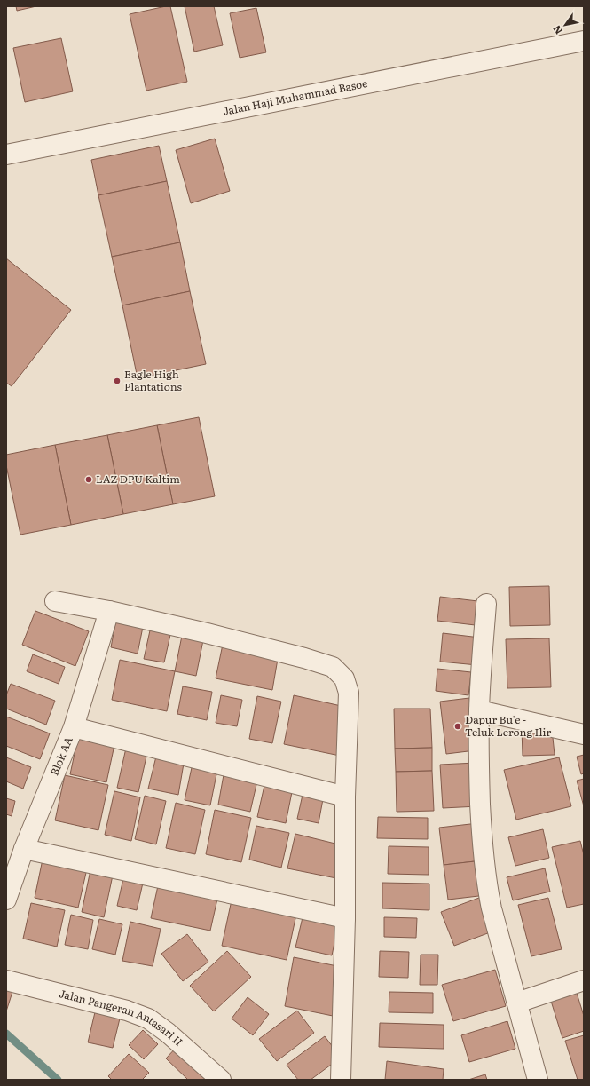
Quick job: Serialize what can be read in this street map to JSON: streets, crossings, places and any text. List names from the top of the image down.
{
  "streets": {
    "street": ["Jalan Haji Muhammad Basoe", "Blok AA", "Jalan Pangeran Antasari II"]
  },
  "places": ["Eagle High Plantations", "LAZ DPU Kaltim", "Dapur Bu'e - Teluk Lerong Ilir"],
  "north": "bottom left"
}
